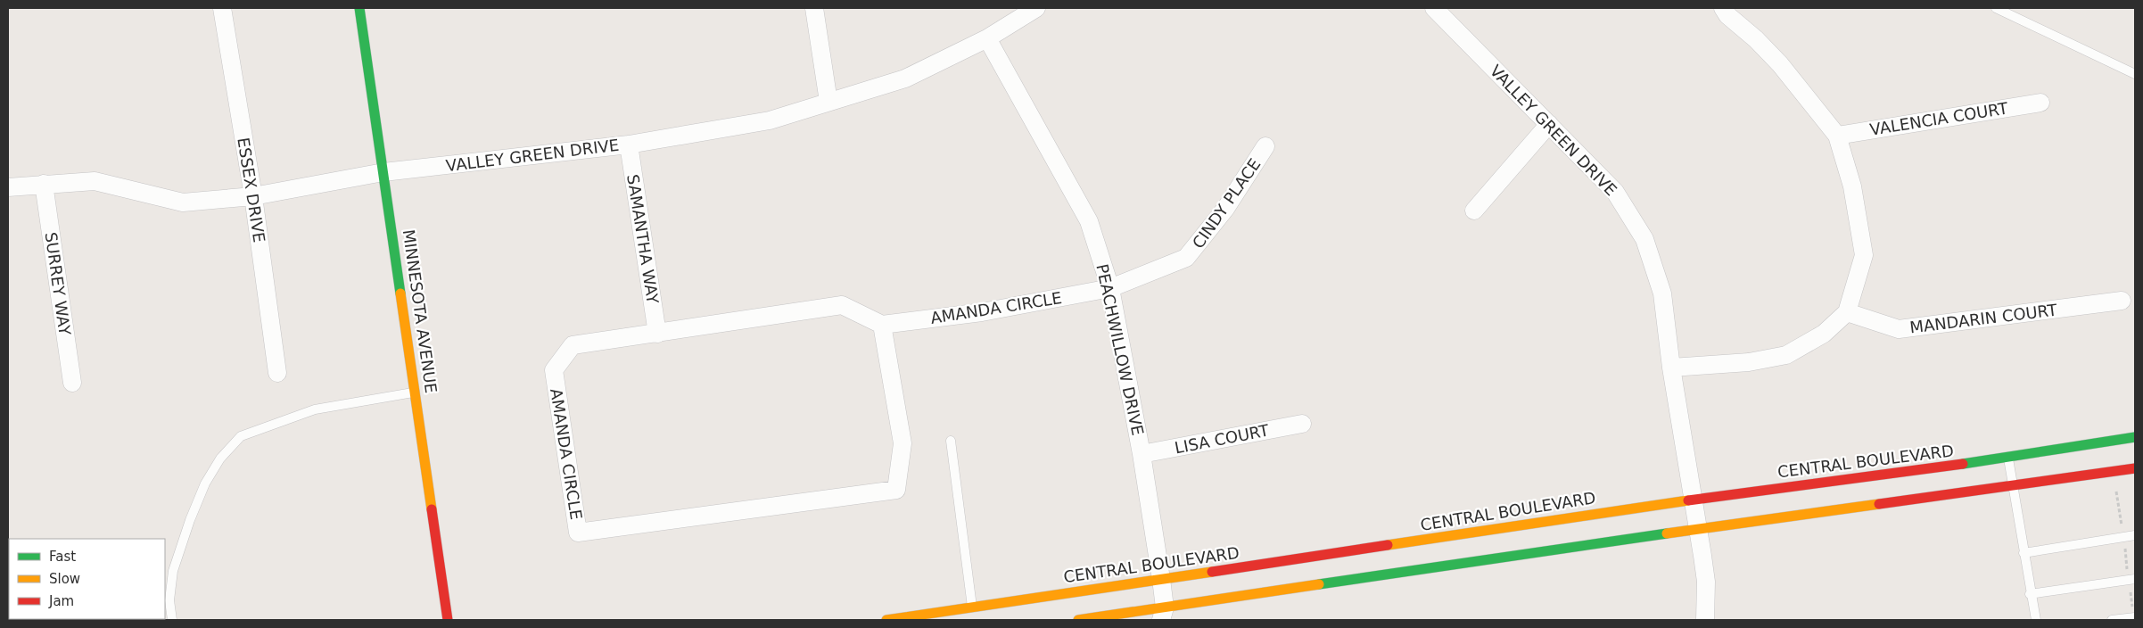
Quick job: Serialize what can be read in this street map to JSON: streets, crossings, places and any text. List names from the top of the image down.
{
  "streets": {
    "street": [
      "VALENCIA COURT",
      "VALLEY GREEN DRIVE",
      "ESSEX DRIVE",
      "CINDY PLACE",
      "SAMANTHA WAY",
      "SURREY WAY",
      "AMANDA CIRCLE",
      "MINNESOTA AVENUE",
      "MANDARIN COURT",
      "PEACHWILLOW DRIVE",
      "LISA COURT",
      "CENTRAL BOULEVARD"
    ]
  },
  "crossings": [
    ["VALLEY GREEN DRIVE", "ESSEX DRIVE"],
    ["VALLEY GREEN DRIVE", "SAMANTHA WAY"],
    ["VALLEY GREEN DRIVE", "SURREY WAY"],
    ["VALLEY GREEN DRIVE", "MINNESOTA AVENUE"],
    ["VALLEY GREEN DRIVE", "PEACHWILLOW DRIVE"],
    ["VALLEY GREEN DRIVE", "CENTRAL BOULEVARD"],
    ["CINDY PLACE", "AMANDA CIRCLE"],
    ["CINDY PLACE", "PEACHWILLOW DRIVE"],
    ["SAMANTHA WAY", "AMANDA CIRCLE"],
    ["AMANDA CIRCLE", "PEACHWILLOW DRIVE"],
    ["PEACHWILLOW DRIVE", "LISA COURT"],
    ["PEACHWILLOW DRIVE", "CENTRAL BOULEVARD"]
  ],
  "legend": ["Fast", "Slow", "Jam"]
}
